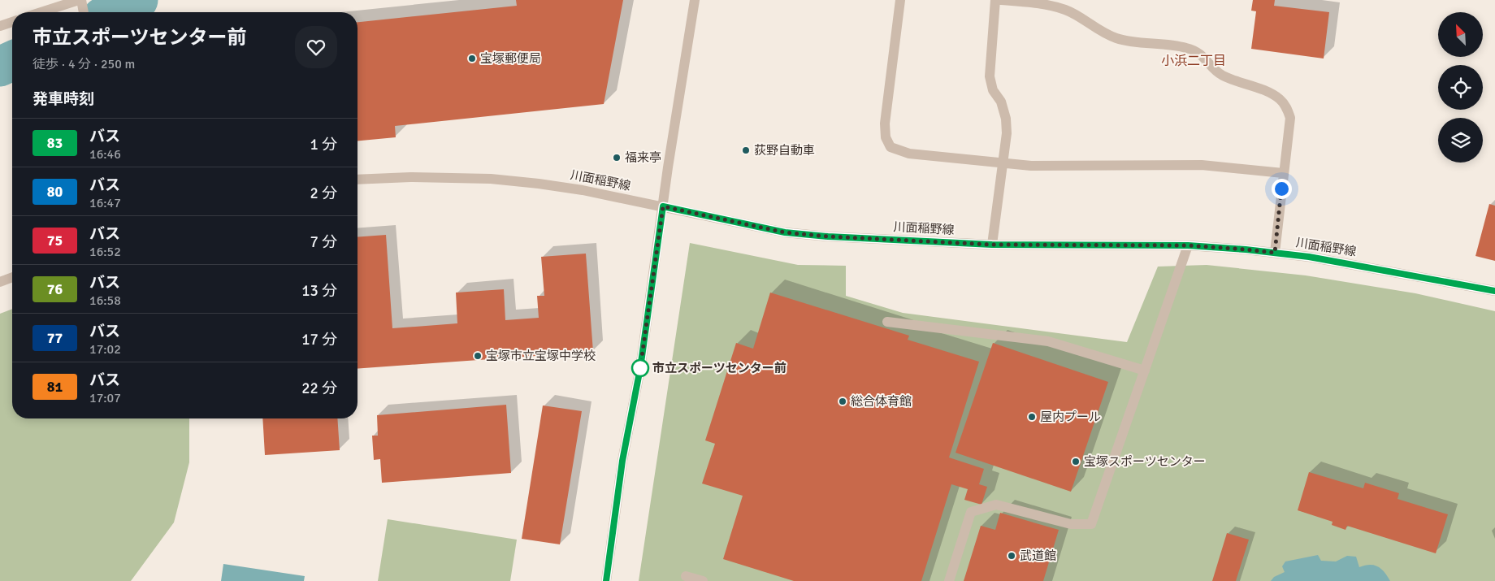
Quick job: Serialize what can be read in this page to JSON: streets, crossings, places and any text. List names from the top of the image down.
{
  "streets": {
    "street": ["川面稲野線"]
  },
  "districts": ["小浜二丁目"],
  "places": [
    "宝塚郵便局",
    "荻野自動車",
    "福来亭",
    "宝塚市立宝塚中学校",
    "市立スポーツセンター前",
    "総合体育館",
    "屋内プール",
    "宝塚スポーツセンター",
    "武道館"
  ],
  "lines": ["bus line 83"],
  "north": "top left",
  "page": {
    "heading": [
      ["市立スポーツセンター前", "徒歩 · 4 分 · 250 m"],
      "発車時刻"
    ],
    "list": [
      {
        "mark": "83",
        "name": "バス",
        "note": "16:46",
        "value": "1 分"
      },
      {
        "mark": "80",
        "name": "バス",
        "note": "16:47",
        "value": "2 分"
      },
      {
        "mark": "75",
        "name": "バス",
        "note": "16:52",
        "value": "7 分"
      },
      {
        "mark": "76",
        "name": "バス",
        "note": "16:58",
        "value": "13 分"
      },
      {
        "mark": "77",
        "name": "バス",
        "note": "17:02",
        "value": "17 分"
      },
      {
        "mark": "81",
        "name": "バス",
        "note": "17:07",
        "value": "22 分"
      }
    ]
  }
}
